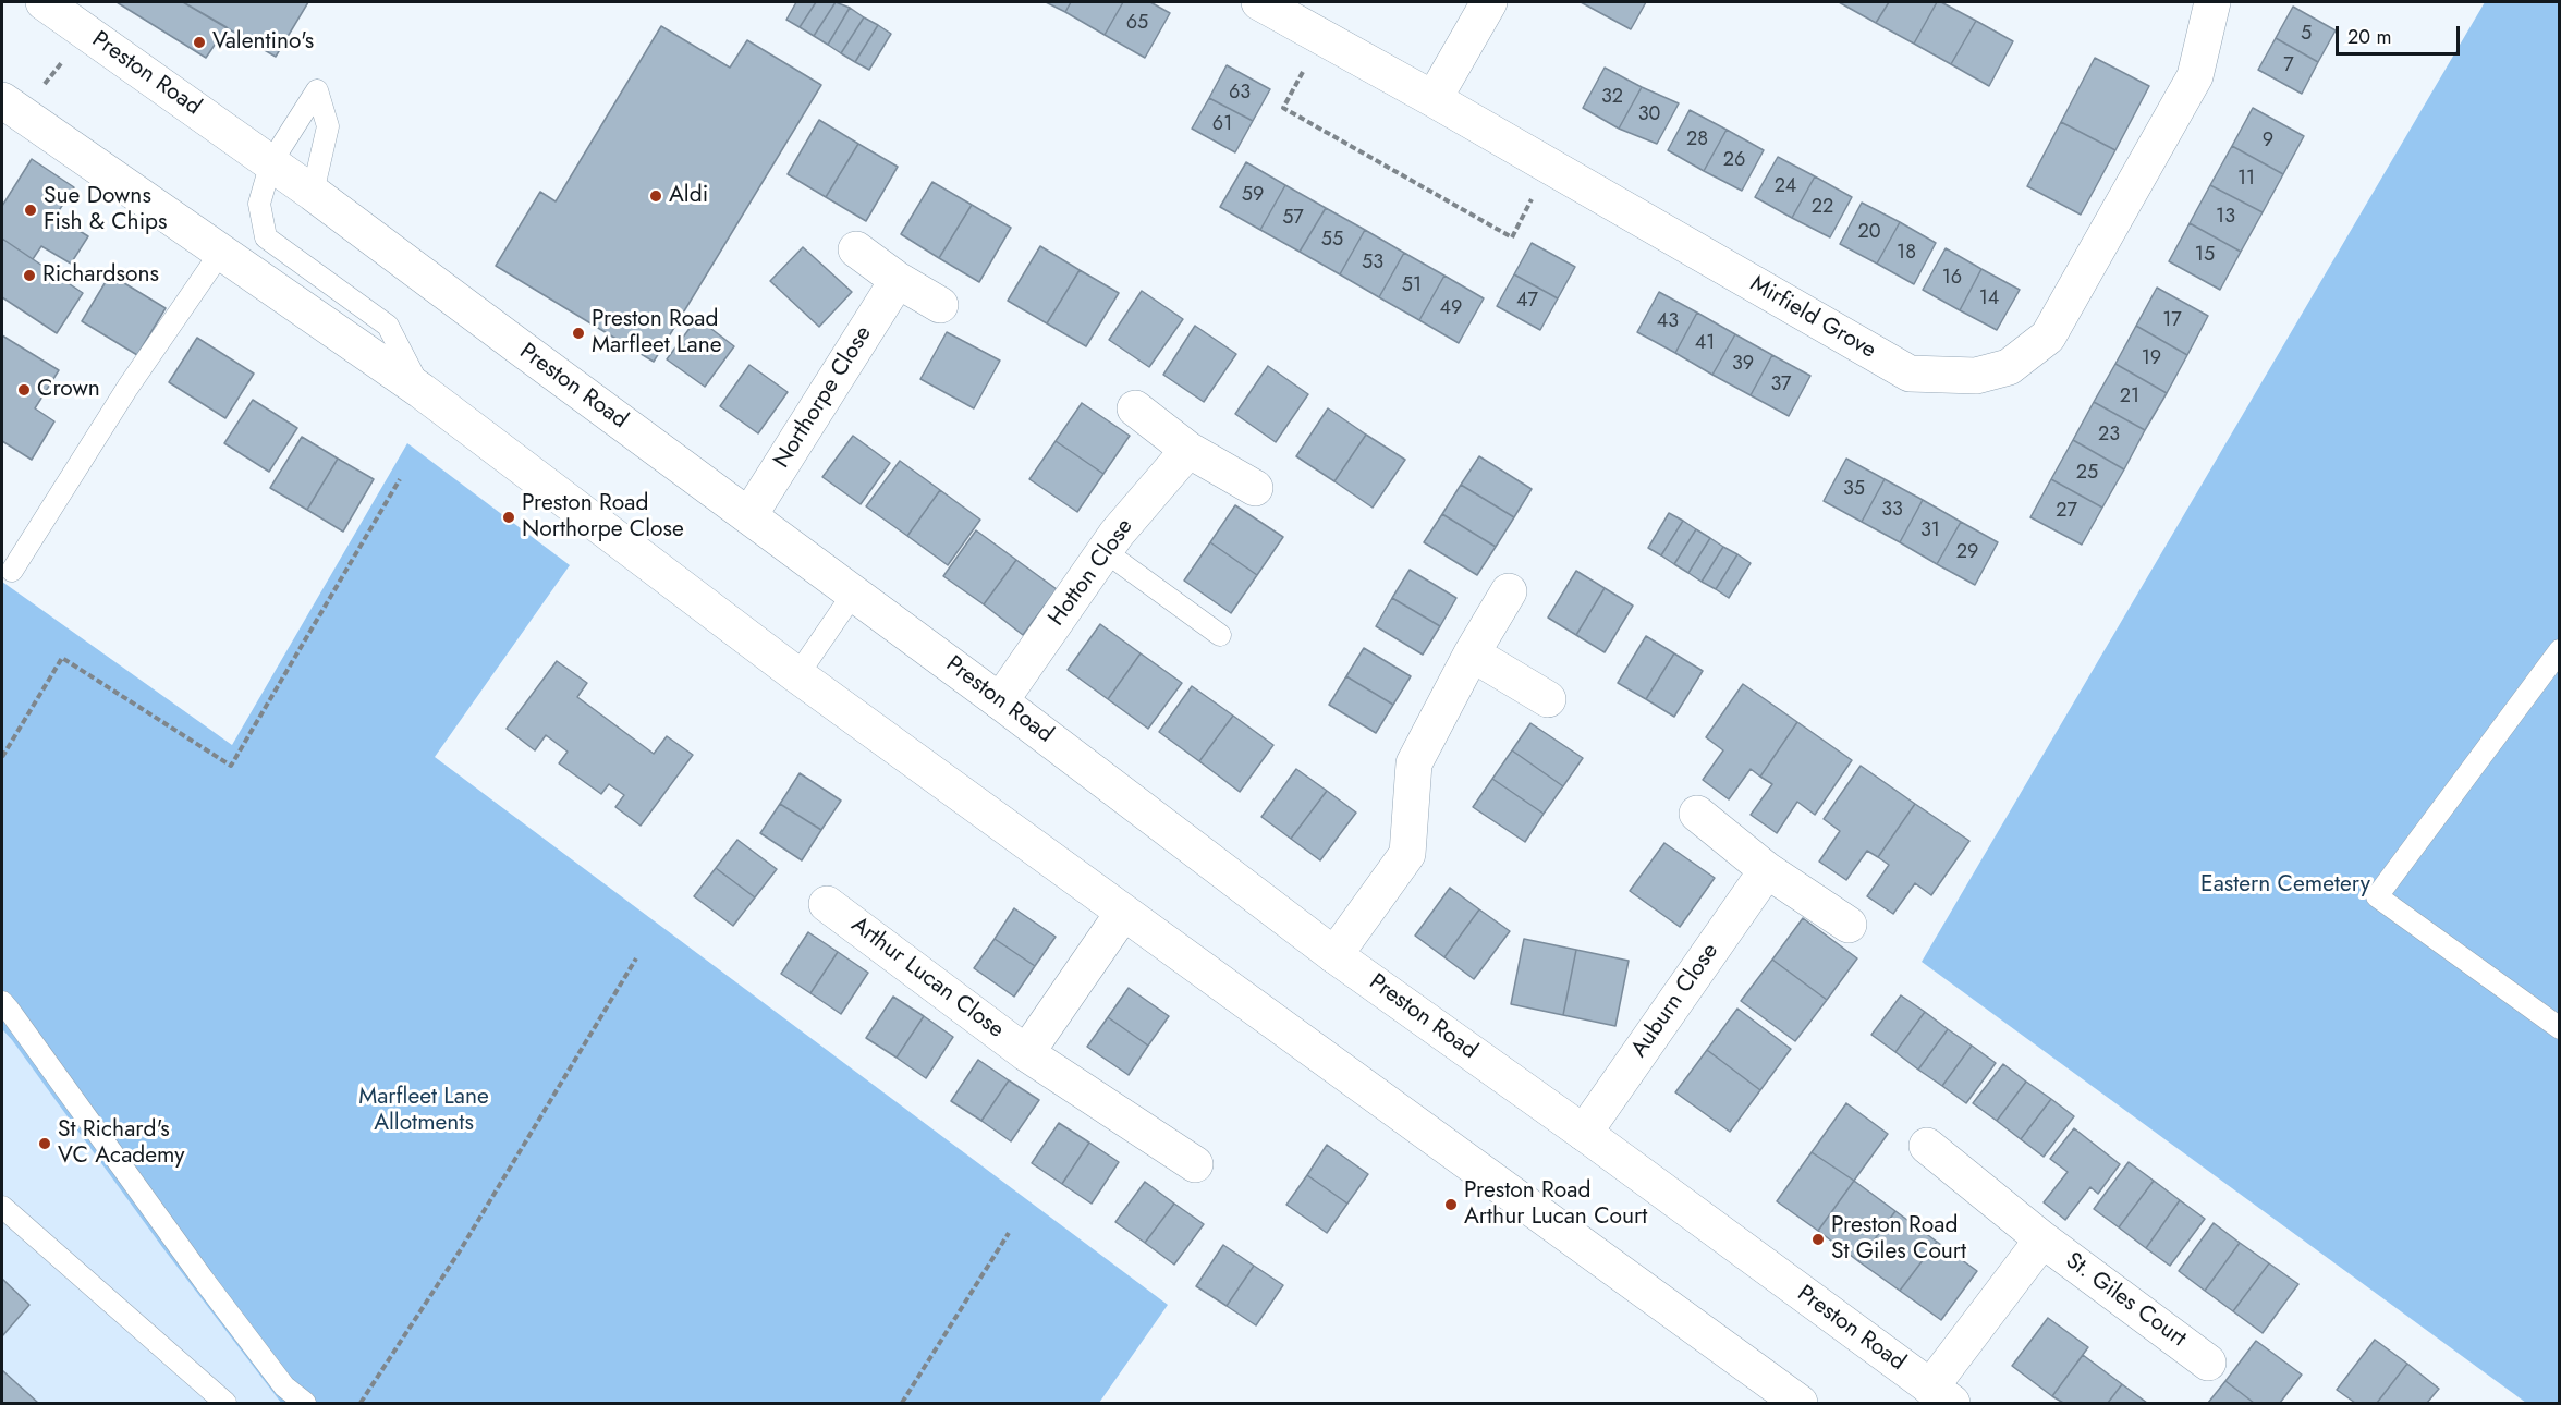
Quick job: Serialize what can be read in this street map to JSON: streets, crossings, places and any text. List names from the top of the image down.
{
  "streets": {
    "street": [
      "Preston Road",
      "Mirfield Grove",
      "Northorpe Close",
      "Hotton Close",
      "Arthur Lucan Close",
      "Auburn Close",
      "St. Giles Court"
    ]
  },
  "crossings": [
    ["Preston Road", "Northorpe Close"],
    ["Preston Road", "Hotton Close"],
    ["Preston Road", "Auburn Close"],
    ["Preston Road", "St. Giles Court"]
  ],
  "parks": ["Eastern Cemetery", "Marfleet Lane Allotments"],
  "places": [
    "Valentino's",
    "Aldi",
    "Sue Downs Fish & Chips",
    "Richardsons",
    "Preston Road Marfleet Lane",
    "Crown",
    "Preston Road Northorpe Close",
    "St Richard's VC Academy",
    "Preston Road Arthur Lucan Court",
    "Preston Road St Giles Court"
  ],
  "house_numbers": [
    "65",
    "5",
    "7",
    "63",
    "32",
    "30",
    "61",
    "28",
    "9",
    "26",
    "11",
    "24",
    "59",
    "22",
    "13",
    "57",
    "20",
    "55",
    "18",
    "15",
    "53",
    "16",
    "51",
    "14",
    "47",
    "49",
    "17",
    "43",
    "41",
    "19",
    "39",
    "37",
    "21",
    "23",
    "25",
    "35",
    "33",
    "27",
    "31",
    "29"
  ],
  "scale_bar": "20 m"
}
